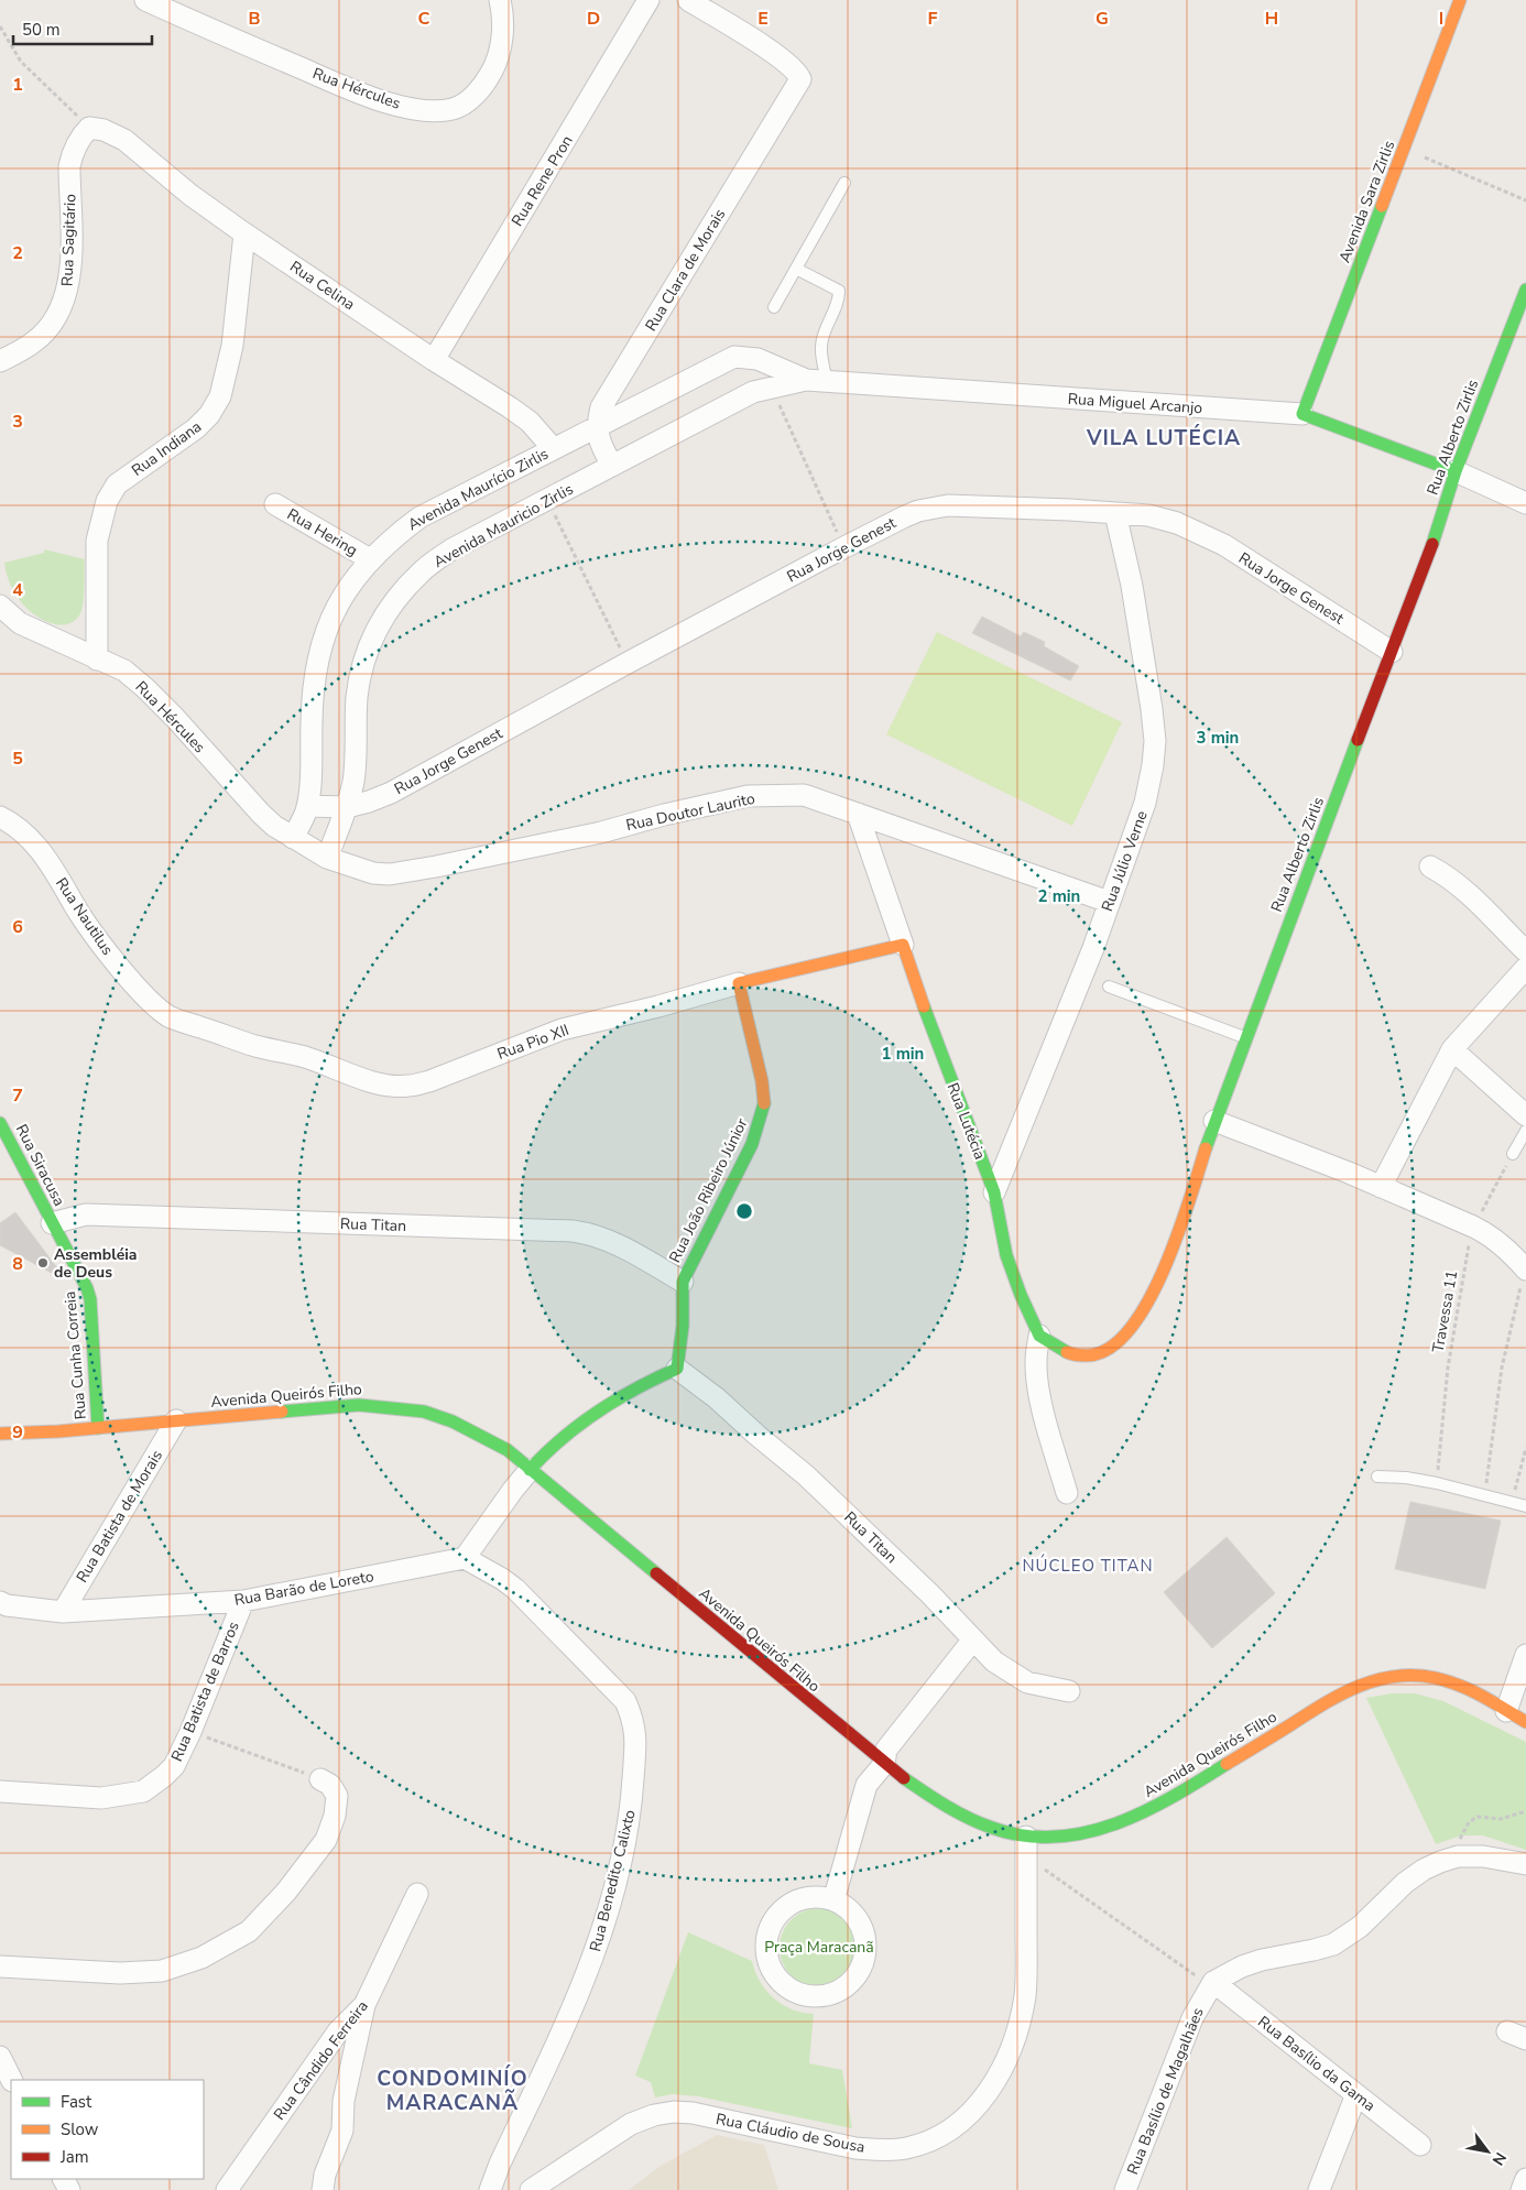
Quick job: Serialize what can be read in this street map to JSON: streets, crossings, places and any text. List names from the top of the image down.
{
  "streets": {
    "street": [
      "Rua Hércules",
      "Rua Rene Pron",
      "Avenida Sara Zirlis",
      "Rua Sagitário",
      "Rua Clara de Morais",
      "Rua Celina",
      "Rua Miguel Arcanjo",
      "Rua Alberto Zirlis",
      "Rua Indiana",
      "Avenida Maurício Zirlis",
      "Avenida Mauricio Zirlis",
      "Rua Hering",
      "Rua Jorge Genest",
      "Rua Doutor Laurito",
      "Rua Júlio Verne",
      "Rua Nautilus",
      "Rua Pio XII",
      "Rua Lutécia",
      "Rua Siracusa",
      "Rua João Ribeiro Júnior",
      "Rua Titan",
      "Rua Cunha Correia",
      "Avenida Queirós Filho",
      "Rua Batista de Morais",
      "Rua Barão de Loreto",
      "Rua Batista de Barros",
      "Rua Benedito Calixto",
      "Rua Cândido Ferreira",
      "Rua Basílio da Gama",
      "Rua Basílio de Magalhães",
      "Rua Cláudio de Sousa"
    ],
    "path": ["Travessa 11"]
  },
  "crossings": [
    ["Rua Hércules", "Rua Indiana"],
    ["Rua Hércules", "Avenida Maurício Zirlis"],
    ["Rua Rene Pron", "Rua Celina"],
    ["Avenida Sara Zirlis", "Rua Miguel Arcanjo"],
    ["Rua Sagitário", "Rua Celina"],
    ["Rua Clara de Morais", "Avenida Maurício Zirlis"],
    ["Rua Celina", "Rua Indiana"],
    ["Rua Celina", "Avenida Maurício Zirlis"],
    ["Rua Miguel Arcanjo", "Rua Alberto Zirlis"],
    ["Rua Miguel Arcanjo", "Avenida Mauricio Zirlis"],
    ["Rua Alberto Zirlis", "Rua Jorge Genest"],
    ["Rua Alberto Zirlis", "Rua Lutécia"],
    ["Avenida Maurício Zirlis", "Rua Hering"],
    ["Avenida Maurício Zirlis", "Rua Jorge Genest"],
    ["Avenida Mauricio Zirlis", "Rua Jorge Genest"],
    ["Avenida Mauricio Zirlis", "Rua Doutor Laurito"],
    ["Rua Jorge Genest", "Rua Júlio Verne"],
    ["Rua Doutor Laurito", "Rua Júlio Verne"],
    ["Rua Doutor Laurito", "Rua Lutécia"],
    ["Rua Júlio Verne", "Rua Lutécia"],
    ["Rua Nautilus", "Rua Pio XII"],
    ["Rua Pio XII", "Rua Lutécia"],
    ["Rua Pio XII", "Rua João Ribeiro Júnior"],
    ["Rua Siracusa", "Rua Titan"],
    ["Rua Siracusa", "Rua Cunha Correia"],
    ["Rua João Ribeiro Júnior", "Rua Titan"],
    ["Rua Titan", "Rua Cunha Correia"],
    ["Rua Cunha Correia", "Avenida Queirós Filho"],
    ["Avenida Queirós Filho", "Rua Batista de Morais"],
    ["Avenida Queirós Filho", "Rua Cláudio de Sousa"],
    ["Rua Batista de Morais", "Rua Barão de Loreto"],
    ["Rua Barão de Loreto", "Rua Batista de Barros"],
    ["Rua Barão de Loreto", "Rua Benedito Calixto"],
    ["Rua Basílio da Gama", "Rua Basílio de Magalhães"]
  ],
  "districts": ["VILA LUTÉCIA", "NÚCLEO TITAN", "CONDOMINÍO MARACANÃ"],
  "parks": ["Praça Maracanã"],
  "places": ["Assembléia de Deus"],
  "legend": ["Fast", "Slow", "Jam"],
  "scale_bar": "50 m",
  "north": "bottom right",
  "grid": {
    "columns": [
      "B",
      "C",
      "D",
      "E",
      "F",
      "G",
      "H",
      "I"
    ],
    "rows": [
      "1",
      "2",
      "3",
      "4",
      "5",
      "6",
      "7",
      "8",
      "9"
    ]
  },
  "rings": ["3 min", "2 min", "1 min"]
}
